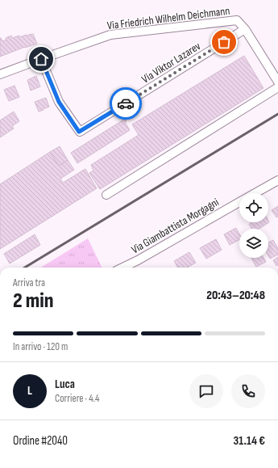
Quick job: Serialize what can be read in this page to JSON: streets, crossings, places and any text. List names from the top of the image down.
{
  "streets": {
    "street": ["Via Friedrich Wilhelm Deichmann", "Via Viktor Lazarev", "Via Giambattista Morgagni"]
  },
  "crossings": [
    ["Via Friedrich Wilhelm Deichmann", "Via Viktor Lazarev"]
  ],
  "page": {
    "heading": ["2 min", "Arriva tra", "20:43–20:48"],
    "panel": [
      "Luca",
      "Corriere · 4.4",
      "Ordine #2040",
      "31.14 €"
    ],
    "bar": "In arrivo · 120 m",
    "round": "L"
  }
}
